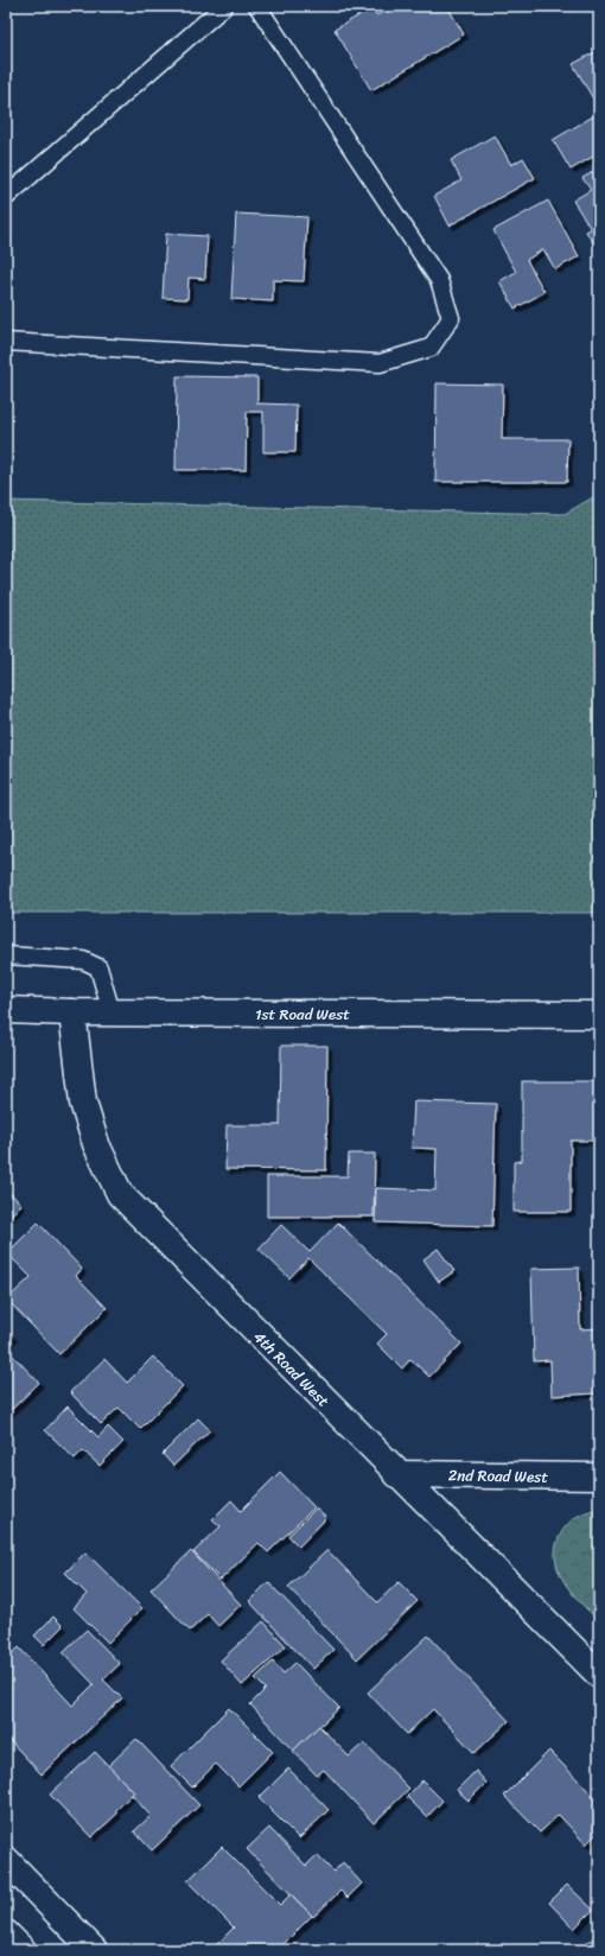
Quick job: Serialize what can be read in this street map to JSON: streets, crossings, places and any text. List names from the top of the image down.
{
  "streets": {
    "street": ["1st Road West", "4th Road West", "2nd Road West"]
  },
  "crossings": [
    ["1st Road West", "4th Road West"],
    ["4th Road West", "2nd Road West"]
  ]
}
